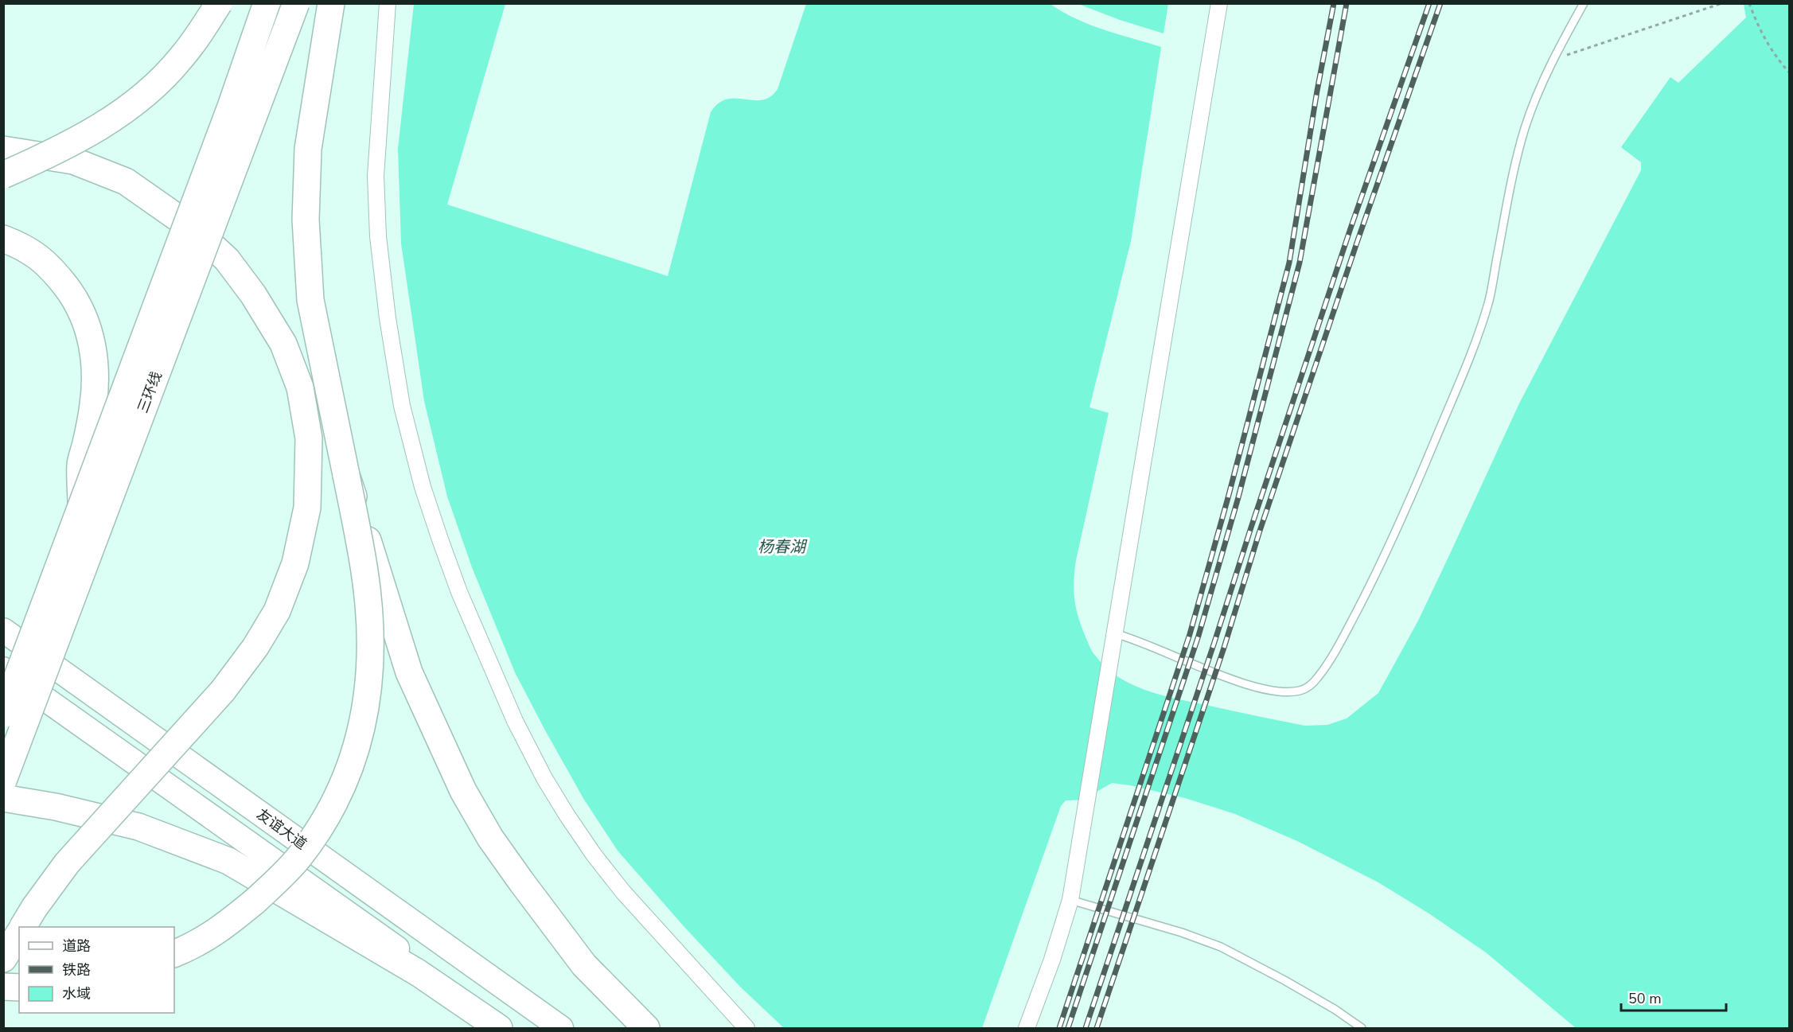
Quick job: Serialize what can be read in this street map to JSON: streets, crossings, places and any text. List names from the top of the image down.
{
  "streets": {
    "highway": ["三环线"],
    "main road": ["友谊大道"]
  },
  "water": ["杨春湖"],
  "legend": ["道路", "铁路", "水域"],
  "scale_bar": "50 m"
}
